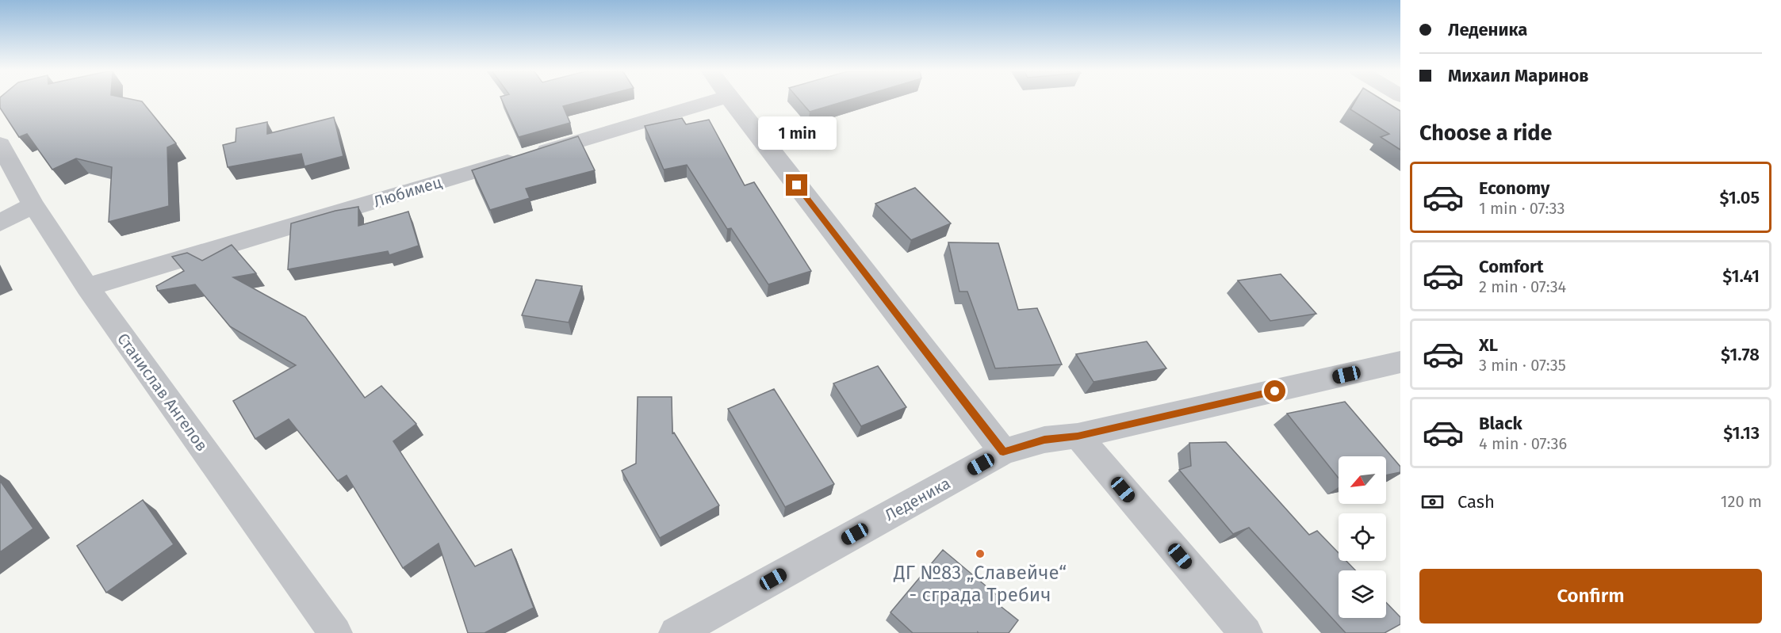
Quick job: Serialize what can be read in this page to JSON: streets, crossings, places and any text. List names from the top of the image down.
{
  "streets": {
    "street": ["Любимец", "Станислав Ангелов", "Леденика"]
  },
  "crossings": [
    ["Любимец", "Станислав Ангелов"]
  ],
  "places": ["ДГ №83 „Славейче“ - сграда Требич"],
  "north": "bottom left",
  "page": {
    "banner": ["Леденика", "Михаил Маринов"],
    "heading": "Choose a ride",
    "bubble": "1 min",
    "list": [
      {
        "name": "Economy",
        "note": "1 min · 07:33",
        "value": "$1.05"
      },
      {
        "name": "Comfort",
        "note": "2 min · 07:34",
        "value": "$1.41"
      },
      {
        "name": "XL",
        "note": "3 min · 07:35",
        "value": "$1.78"
      },
      {
        "name": "Black",
        "note": "4 min · 07:36",
        "value": "$1.13"
      }
    ],
    "pay": ["Cash", "120 m"],
    "buttons": "Confirm"
  }
}
